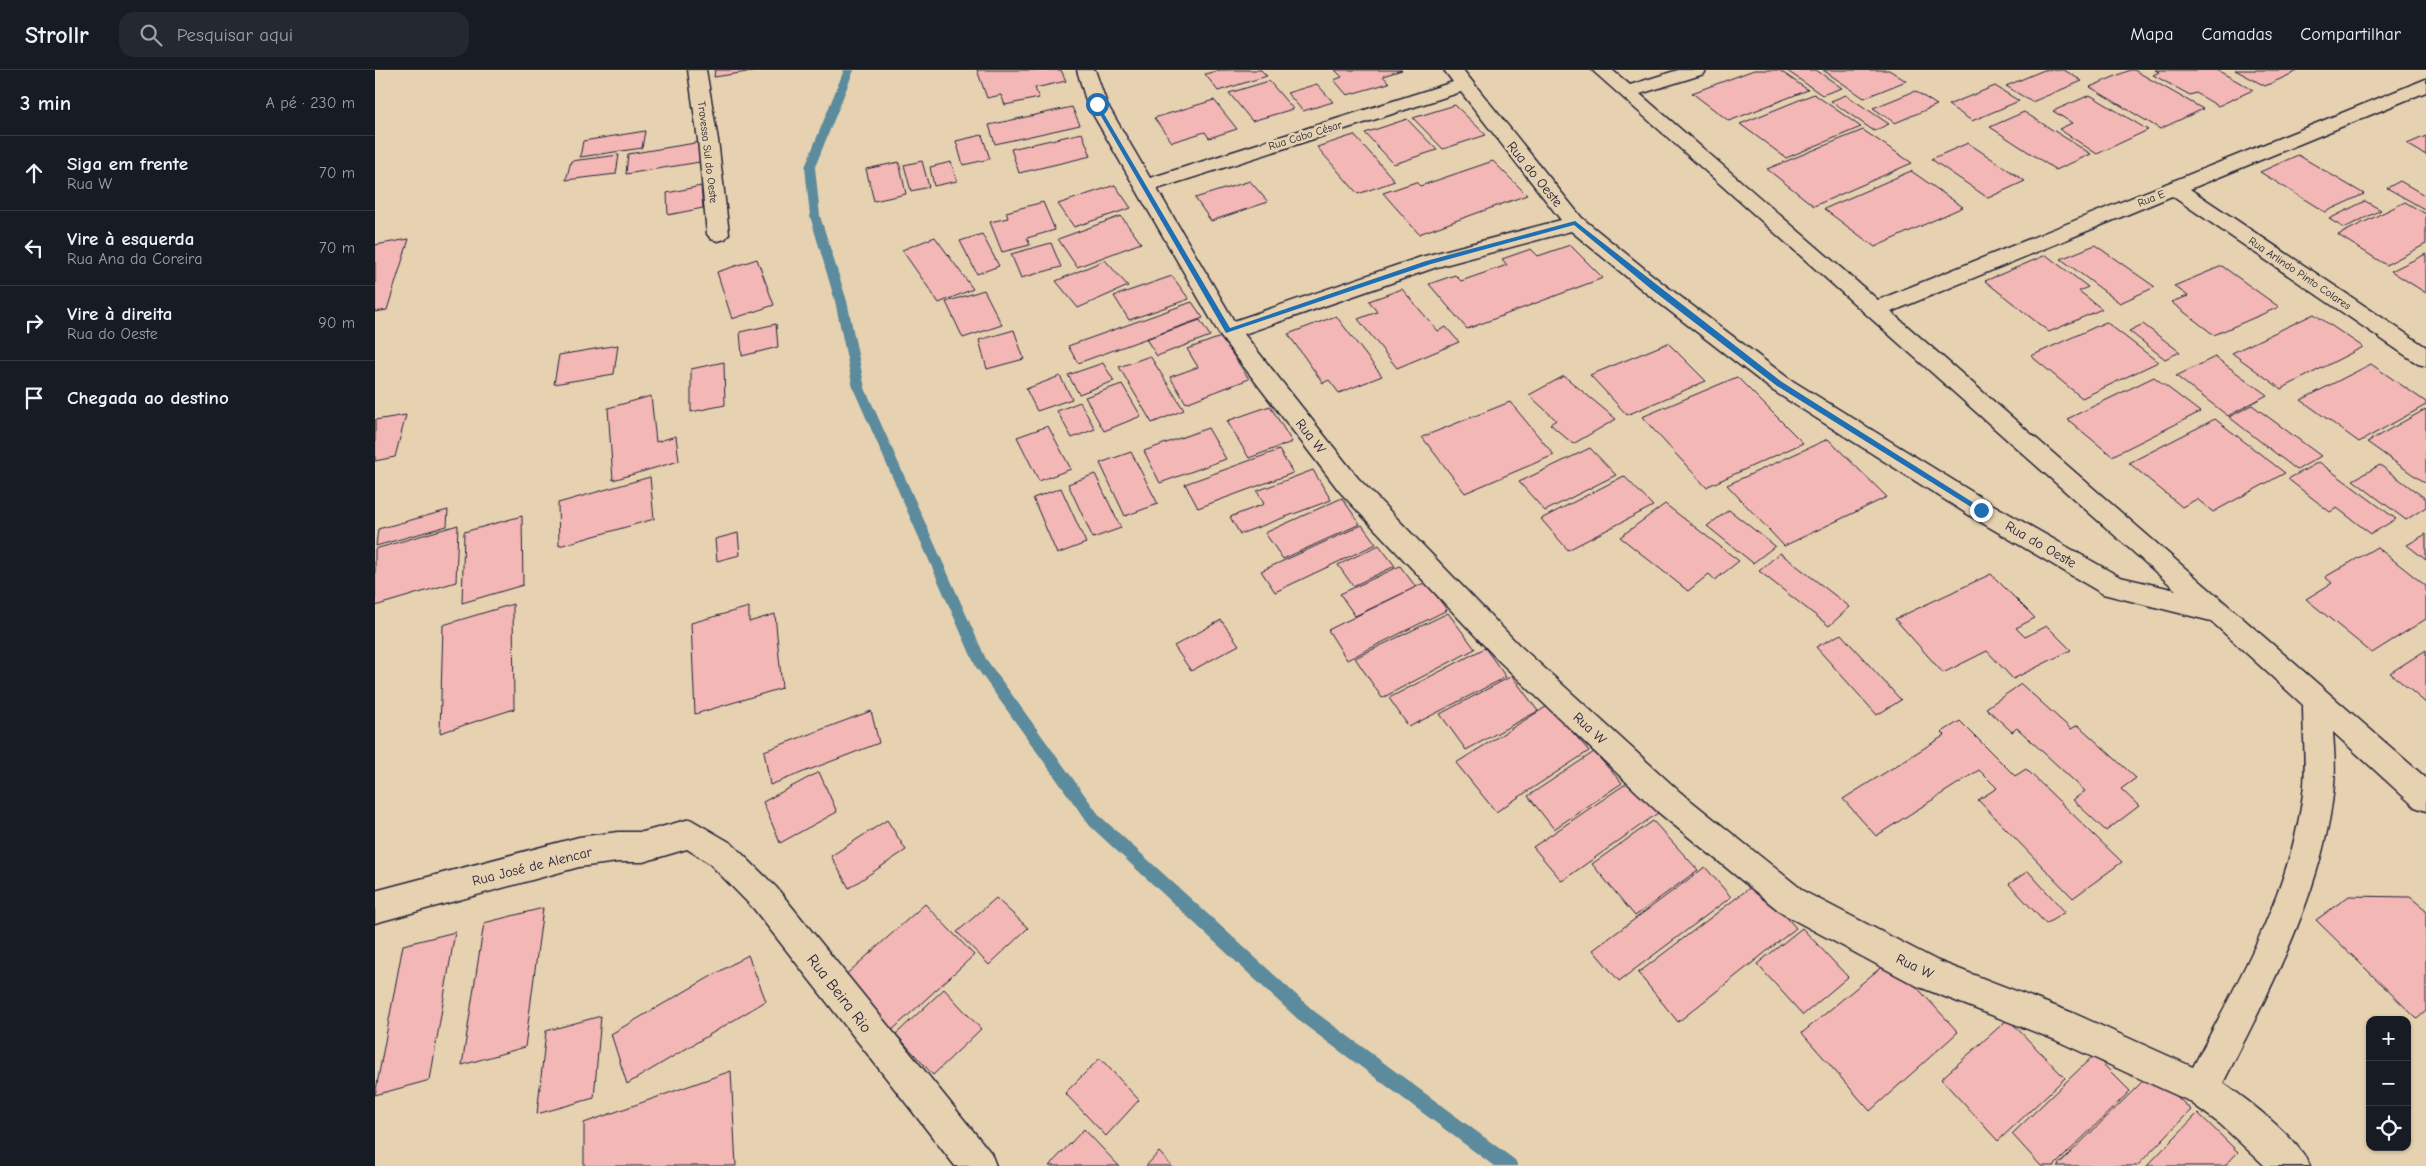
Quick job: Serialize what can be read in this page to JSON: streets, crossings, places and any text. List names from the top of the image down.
{
  "streets": {
    "street": [
      "Rua Cabo César",
      "Travessa Sul do Oeste",
      "Rua do Oeste",
      "Rua E",
      "Rua Arlindo Pinto Colares",
      "Rua W",
      "Rua José de Alencar",
      "Rua Beira Rio"
    ]
  },
  "crossings": [
    ["Rua Cabo César", "Rua do Oeste"],
    ["Rua Cabo César", "Rua W"],
    ["Rua do Oeste", "Rua E"],
    ["Rua E", "Rua Arlindo Pinto Colares"],
    ["Rua José de Alencar", "Rua Beira Rio"]
  ],
  "page": {
    "header": "Strollr",
    "search": "Pesquisar aqui",
    "nav": ["Mapa", "Camadas", "Compartilhar"],
    "heading": ["3 min", "A pé · 230 m"],
    "list": [
      ["Siga em frente", "Rua W", "70 m"],
      ["Vire à esquerda", "Rua Ana da Coreira", "70 m"],
      ["Vire à direita", "Rua do Oeste", "90 m"],
      "Chegada ao destino"
    ],
    "map_buttons": ["+", "−"]
  }
}
